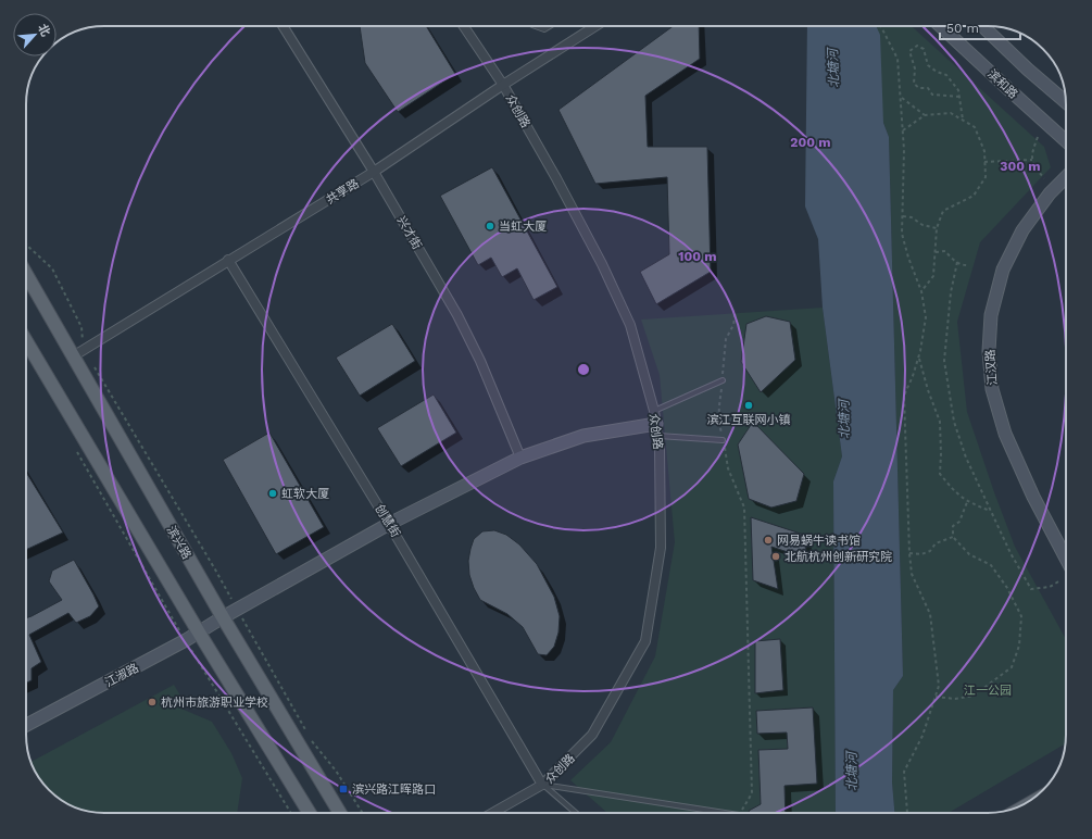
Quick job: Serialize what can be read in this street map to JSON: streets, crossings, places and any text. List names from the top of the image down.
{
  "streets": {
    "main road": ["滨兴路"],
    "street": [
      "滨和路",
      "众创路",
      "共享路",
      "兴才街",
      "江汉路",
      "创慧街",
      "江淑路"
    ]
  },
  "crossings": [
    ["众创路", "共享路"],
    ["众创路", "创慧街"],
    ["众创路", "江淑路"],
    ["共享路", "兴才街"],
    ["共享路", "创慧街"],
    ["共享路", "滨兴路"],
    ["兴才街", "江淑路"],
    ["创慧街", "江淑路"],
    ["滨兴路", "江淑路"]
  ],
  "water": ["北塘河"],
  "parks": ["江一公园"],
  "places": {
    "other": [
      "当虹大厦",
      "滨江互联网小镇",
      "虹软大厦",
      "网易蜗牛读书馆",
      "北航杭州创新研究院",
      "杭州市旅游职业学校"
    ],
    "transit": ["滨兴路江晖路口"]
  },
  "scale_bar": "50 m",
  "north": "top right",
  "rings": ["200 m", "300 m", "100 m"]
}
